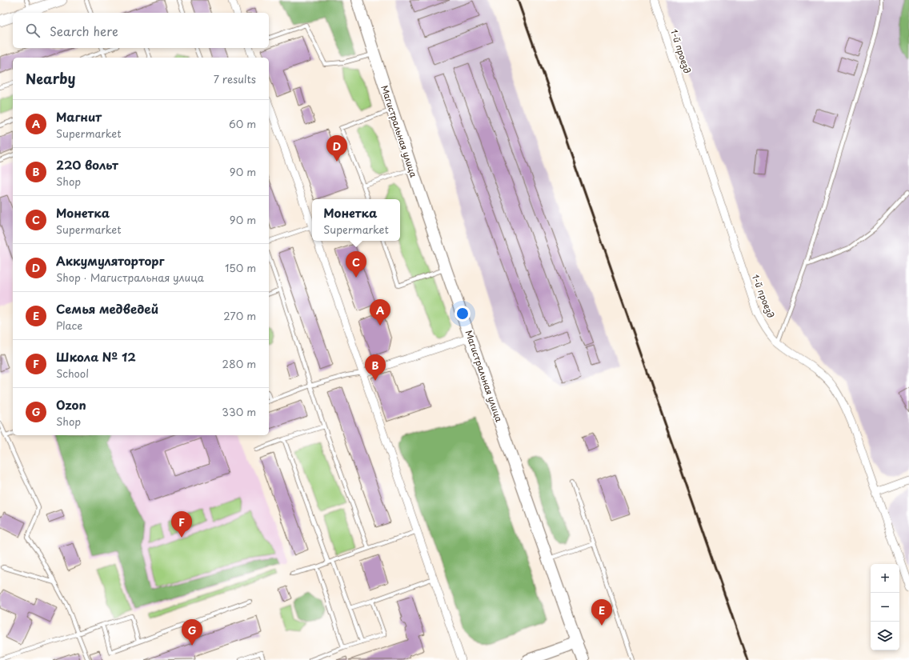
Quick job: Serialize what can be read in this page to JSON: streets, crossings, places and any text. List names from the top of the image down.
{
  "streets": {
    "main road": ["Магистральная улица"],
    "street": ["1-й проезд"]
  },
  "page": {
    "search": "Search here",
    "heading": ["Nearby", "7 results"],
    "list": [
      {
        "mark": "A",
        "name": "Магнит",
        "note": "Supermarket",
        "value": "60 m"
      },
      {
        "mark": "B",
        "name": "220 вольт",
        "note": "Shop",
        "value": "90 m"
      },
      {
        "mark": "C",
        "name": "Монетка",
        "note": "Supermarket",
        "value": "90 m"
      },
      {
        "mark": "D",
        "name": "Аккумуляторторг",
        "note": "Shop · Магистральная улица",
        "value": "150 m"
      },
      {
        "mark": "E",
        "name": "Семья медведей",
        "note": "Place",
        "value": "270 m"
      },
      {
        "mark": "F",
        "name": "Школа № 12",
        "note": "School",
        "value": "280 m"
      },
      {
        "mark": "G",
        "name": "Ozon",
        "note": "Shop",
        "value": "330 m"
      }
    ],
    "pins": [
      "D",
      "C",
      "A",
      "B",
      "F",
      "E",
      "G"
    ],
    "popup": ["Монетка", "Supermarket"],
    "map_buttons": ["+", "−"]
  }
}
